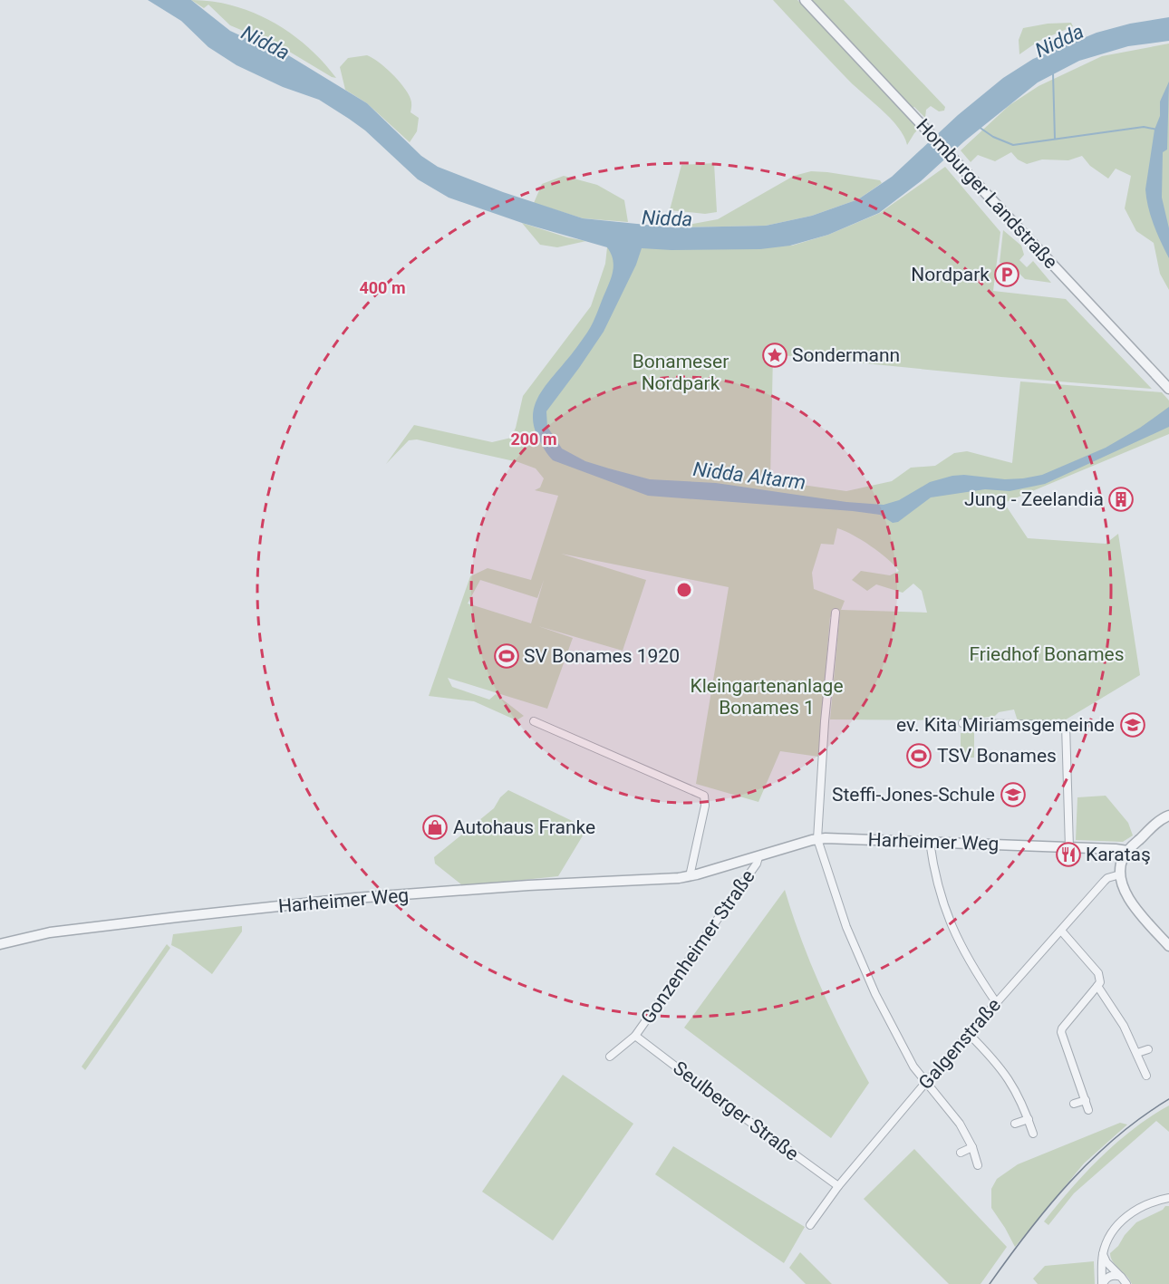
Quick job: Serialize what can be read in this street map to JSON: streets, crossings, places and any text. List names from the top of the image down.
{
  "streets": {
    "street": [
      "Homburger Landstraße",
      "Harheimer Weg",
      "Gonzenheimer Straße",
      "Galgenstraße",
      "Seulberger Straße"
    ]
  },
  "crossings": [
    ["Harheimer Weg", "Gonzenheimer Straße"],
    ["Gonzenheimer Straße", "Seulberger Straße"],
    ["Galgenstraße", "Seulberger Straße"]
  ],
  "water": ["Nidda", "Nidda Altarm"],
  "parks": ["Bonameser Nordpark", "Friedhof Bonames", "Kleingartenanlage Bonames 1"],
  "places": {
    "parking": ["Nordpark"],
    "place": ["Sondermann"],
    "building": ["Jung - Zeelandia"],
    "sports": ["SV Bonames 1920", "TSV Bonames"],
    "school or university": ["ev. Kita Miriamsgemeinde", "Steffi-Jones-Schule"],
    "shop": ["Autohaus Franke"],
    "restaurant": ["Karataş"]
  },
  "rings": ["400 m", "200 m"]
}
